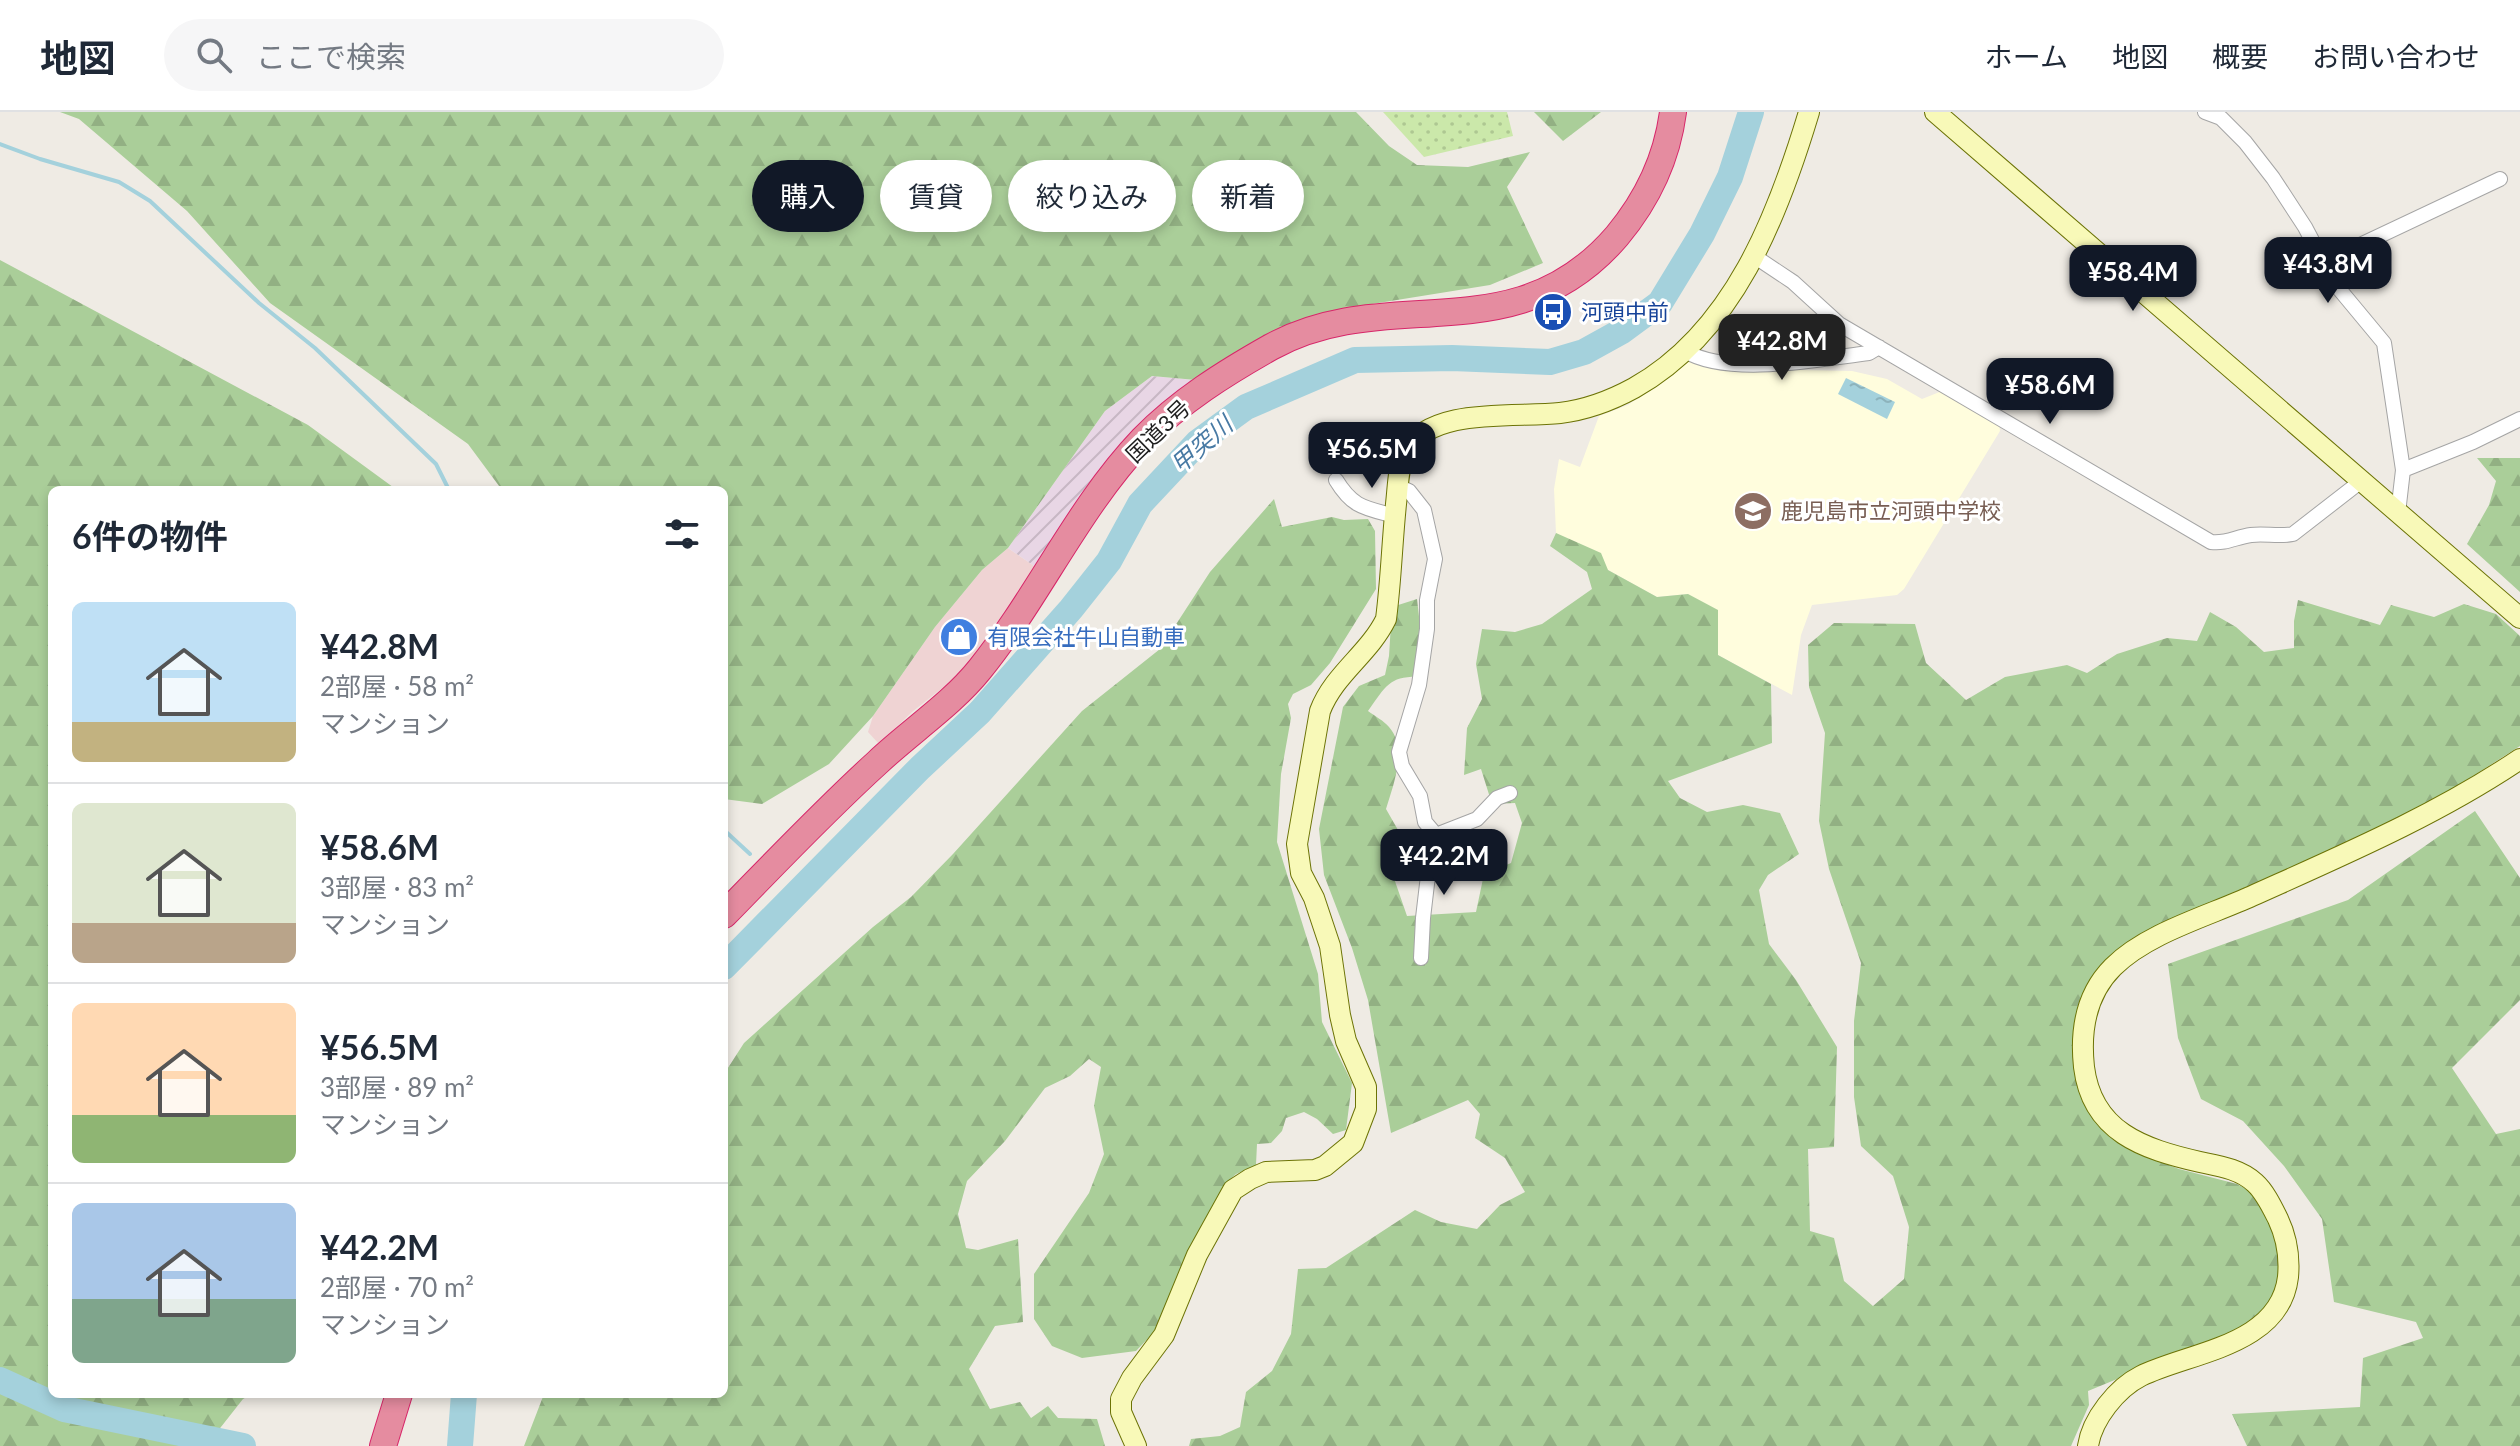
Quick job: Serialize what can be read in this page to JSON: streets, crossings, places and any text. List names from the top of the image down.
{
  "streets": {
    "highway": ["国道3号"]
  },
  "water": ["甲突川"],
  "places": {
    "bus stop": ["河頭中前"],
    "school or university": ["鹿児島市立河頭中学校"],
    "shop": ["有限会社牛山自動車"]
  },
  "page": {
    "header": "地図",
    "search": "ここで検索",
    "nav": [
      "ホーム",
      "地図",
      "概要",
      "お問い合わせ"
    ],
    "chip": [
      "購入",
      "賃貸",
      "絞り込み",
      "新着"
    ],
    "price": [
      "¥43.8M",
      "¥58.4M",
      "¥42.8M",
      "¥58.6M",
      "¥56.5M",
      "¥42.2M"
    ],
    "heading": "6件の物件",
    "list": [
      {
        "name": "¥42.8M",
        "note": "2部屋 · 58 m² · マンション"
      },
      {
        "name": "¥58.6M",
        "note": "3部屋 · 83 m² · マンション"
      },
      {
        "name": "¥56.5M",
        "note": "3部屋 · 89 m² · マンション"
      },
      {
        "name": "¥42.2M",
        "note": "2部屋 · 70 m² · マンション"
      }
    ]
  }
}
